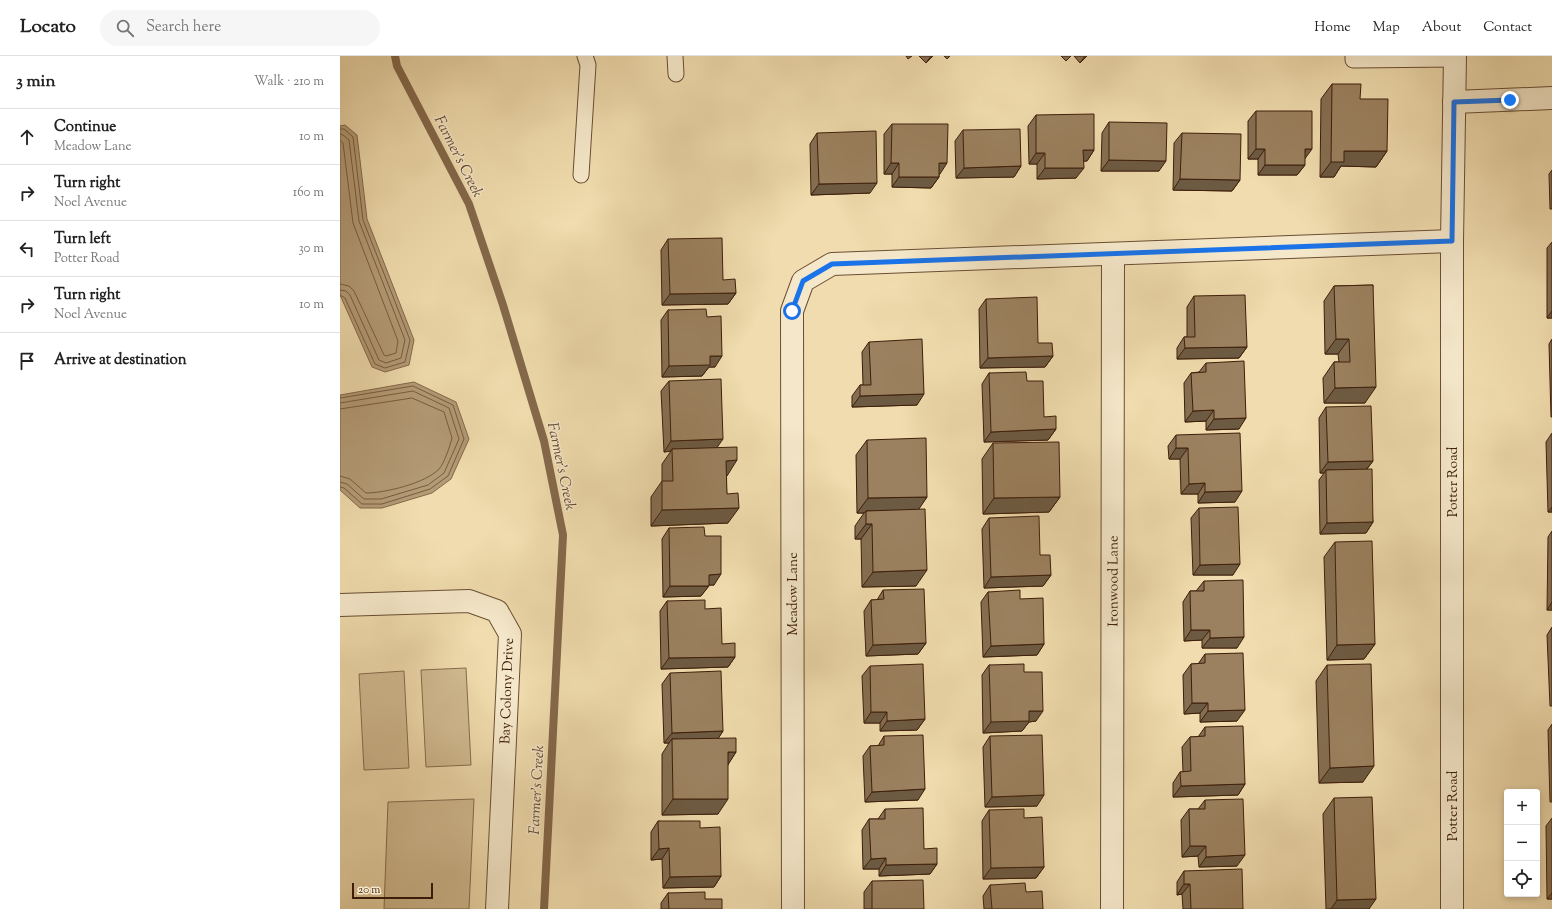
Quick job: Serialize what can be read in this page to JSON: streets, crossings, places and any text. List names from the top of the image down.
{
  "streets": {
    "street": [
      "Potter Road",
      "Ironwood Lane",
      "Meadow Lane",
      "Bay Colony Drive"
    ]
  },
  "crossings": [
    ["Ironwood Lane", "Meadow Lane"]
  ],
  "water": ["Farmer's Creek"],
  "scale_bar": "20 m",
  "page": {
    "header": "Locato",
    "search": "Search here",
    "nav": [
      "Home",
      "Map",
      "About",
      "Contact"
    ],
    "heading": ["3 min", "Walk · 210 m"],
    "list": [
      ["Continue", "Meadow Lane", "10 m"],
      ["Turn right", "Noel Avenue", "160 m"],
      ["Turn left", "Potter Road", "30 m"],
      ["Turn right", "Noel Avenue", "10 m"],
      "Arrive at destination"
    ],
    "map_buttons": ["+", "−"],
    "scale": "20 m"
  }
}
